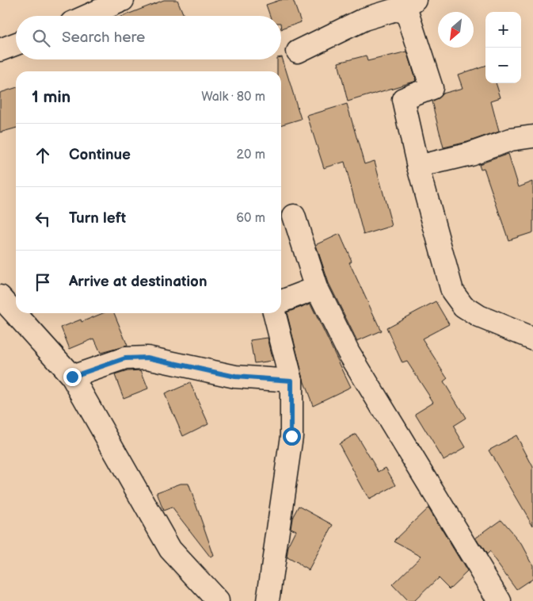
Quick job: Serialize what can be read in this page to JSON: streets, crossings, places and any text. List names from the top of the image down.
{
  "north": "bottom left",
  "page": {
    "map_buttons": ["+", "−"],
    "search": "Search here",
    "heading": ["1 min", "Walk · 80 m"],
    "list": [
      ["Continue", "20 m"],
      ["Turn left", "60 m"],
      "Arrive at destination"
    ]
  }
}
